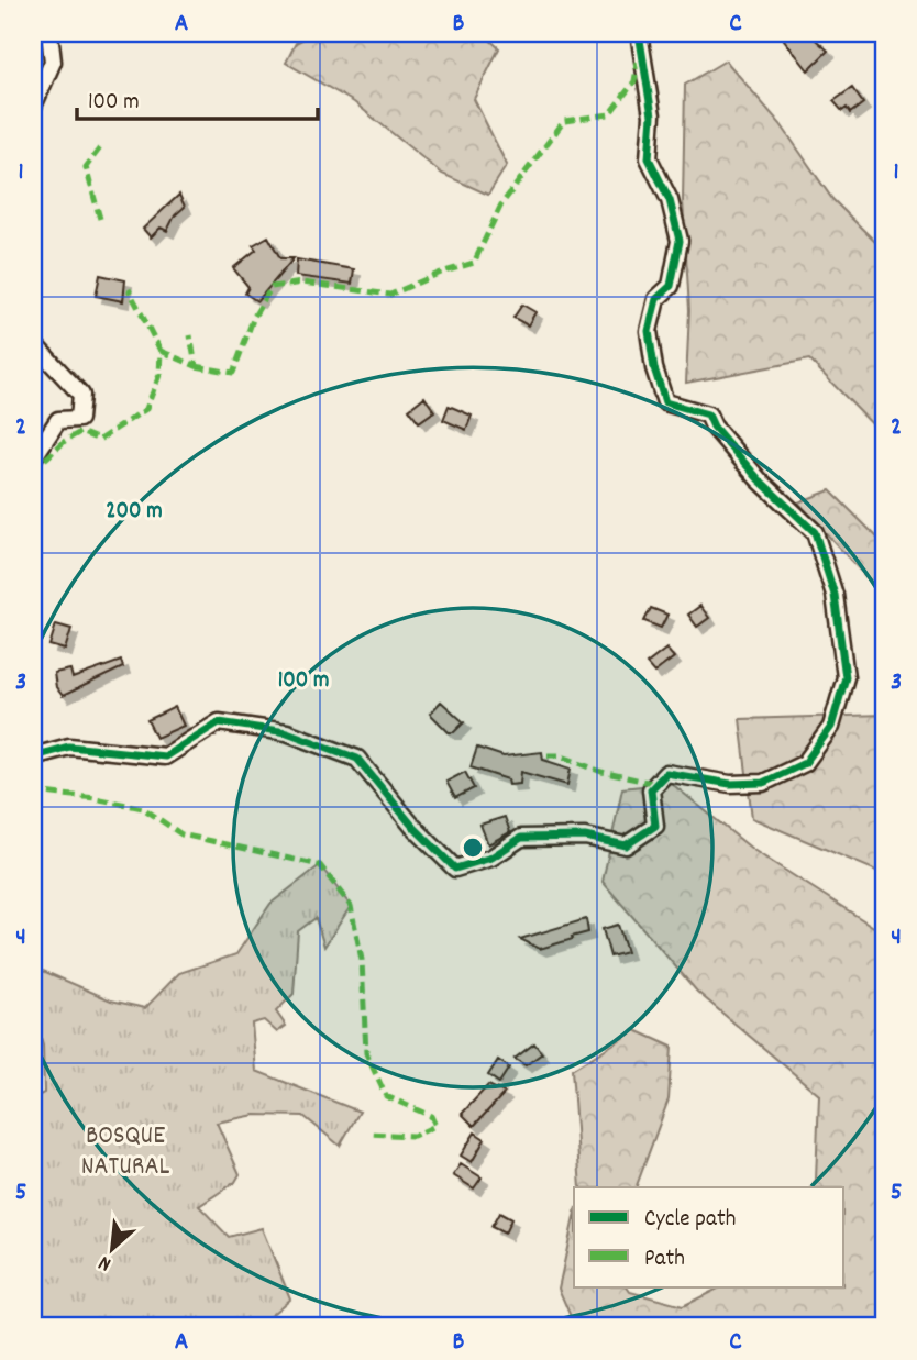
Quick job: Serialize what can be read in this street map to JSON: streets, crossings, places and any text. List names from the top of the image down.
{
  "parks": ["BOSQUE NATURAL"],
  "legend": ["Cycle path", "Path"],
  "scale_bar": "100 m",
  "north": "bottom left",
  "grid": {
    "columns": ["A", "B", "C"],
    "rows": [
      "1",
      "2",
      "3",
      "4",
      "5"
    ]
  },
  "rings": ["200 m", "100 m"]
}
